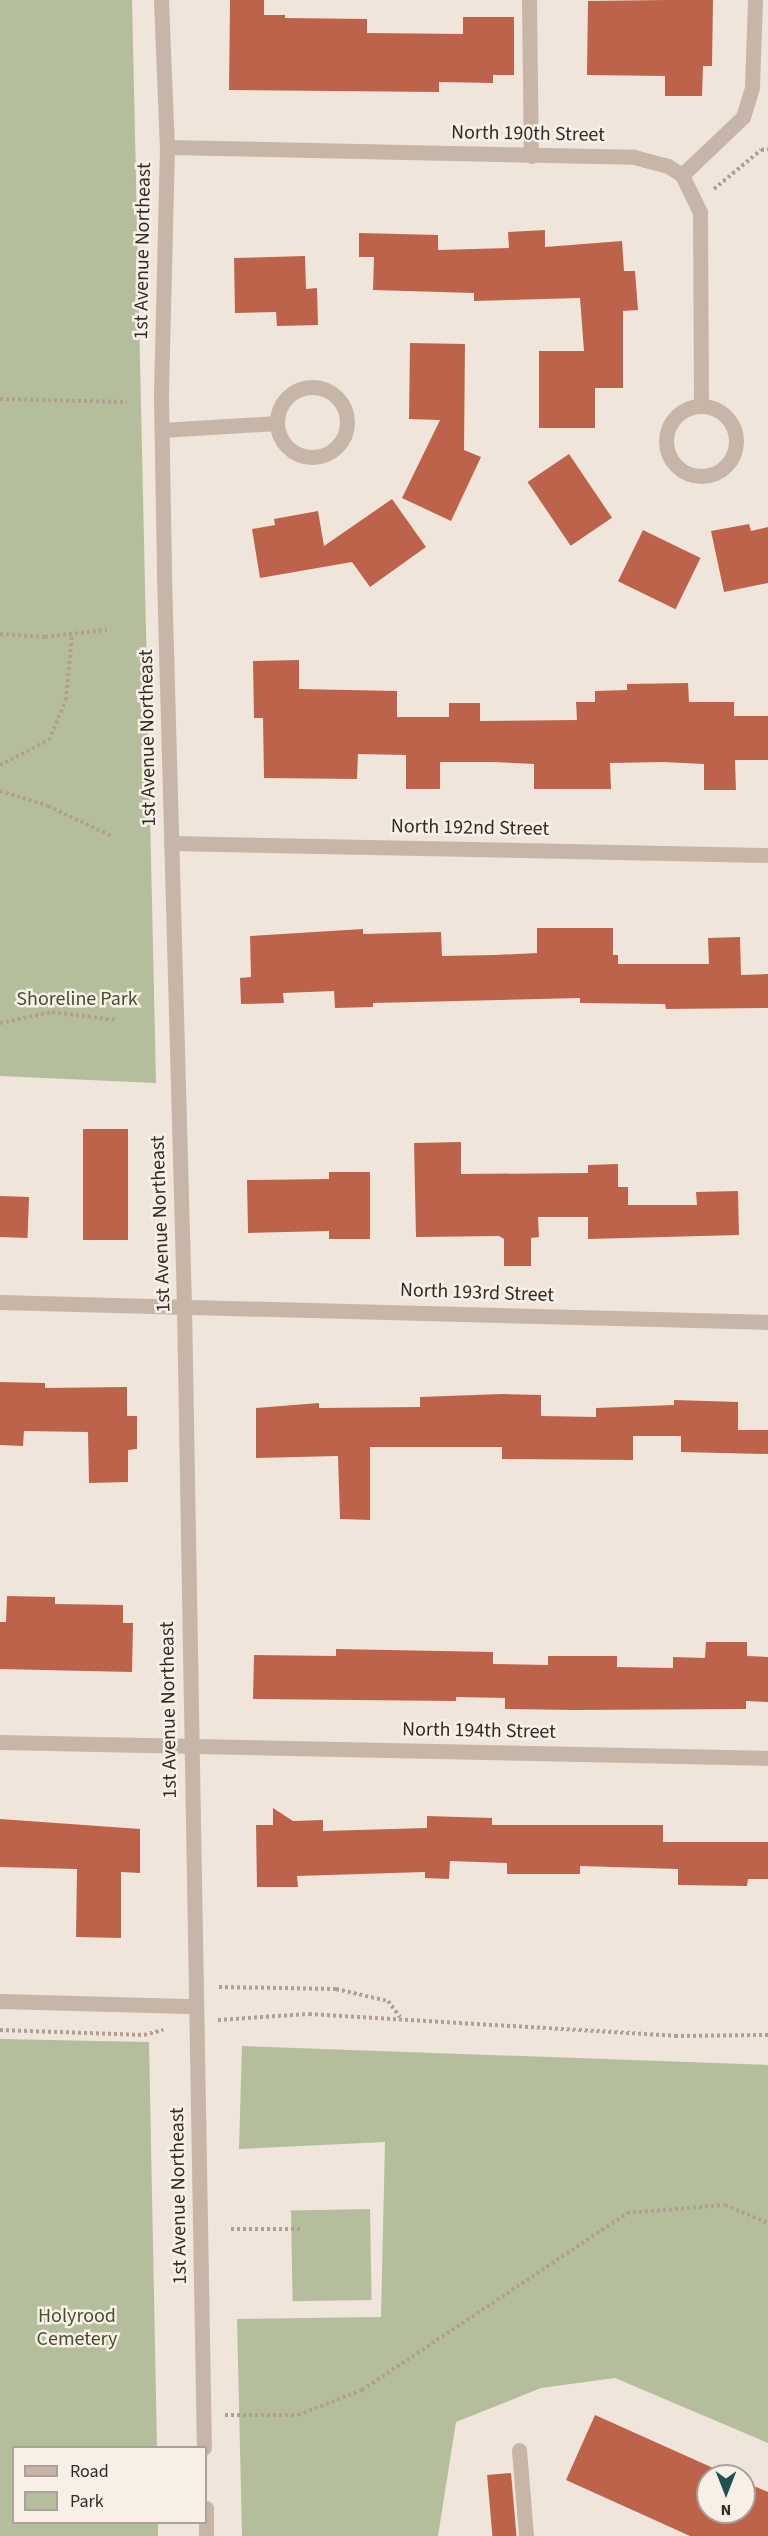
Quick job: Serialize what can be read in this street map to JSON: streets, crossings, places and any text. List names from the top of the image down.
{
  "streets": {
    "street": [
      "North 190th Street",
      "1st Avenue Northeast",
      "North 192nd Street",
      "North 193rd Street",
      "North 194th Street"
    ]
  },
  "crossings": [
    ["North 190th Street", "1st Avenue Northeast"],
    ["1st Avenue Northeast", "North 192nd Street"],
    ["1st Avenue Northeast", "North 193rd Street"],
    ["1st Avenue Northeast", "North 194th Street"]
  ],
  "parks": ["Shoreline Park", "Holyrood Cemetery"],
  "legend": ["Road", "Park"],
  "north": "bottom"
}
